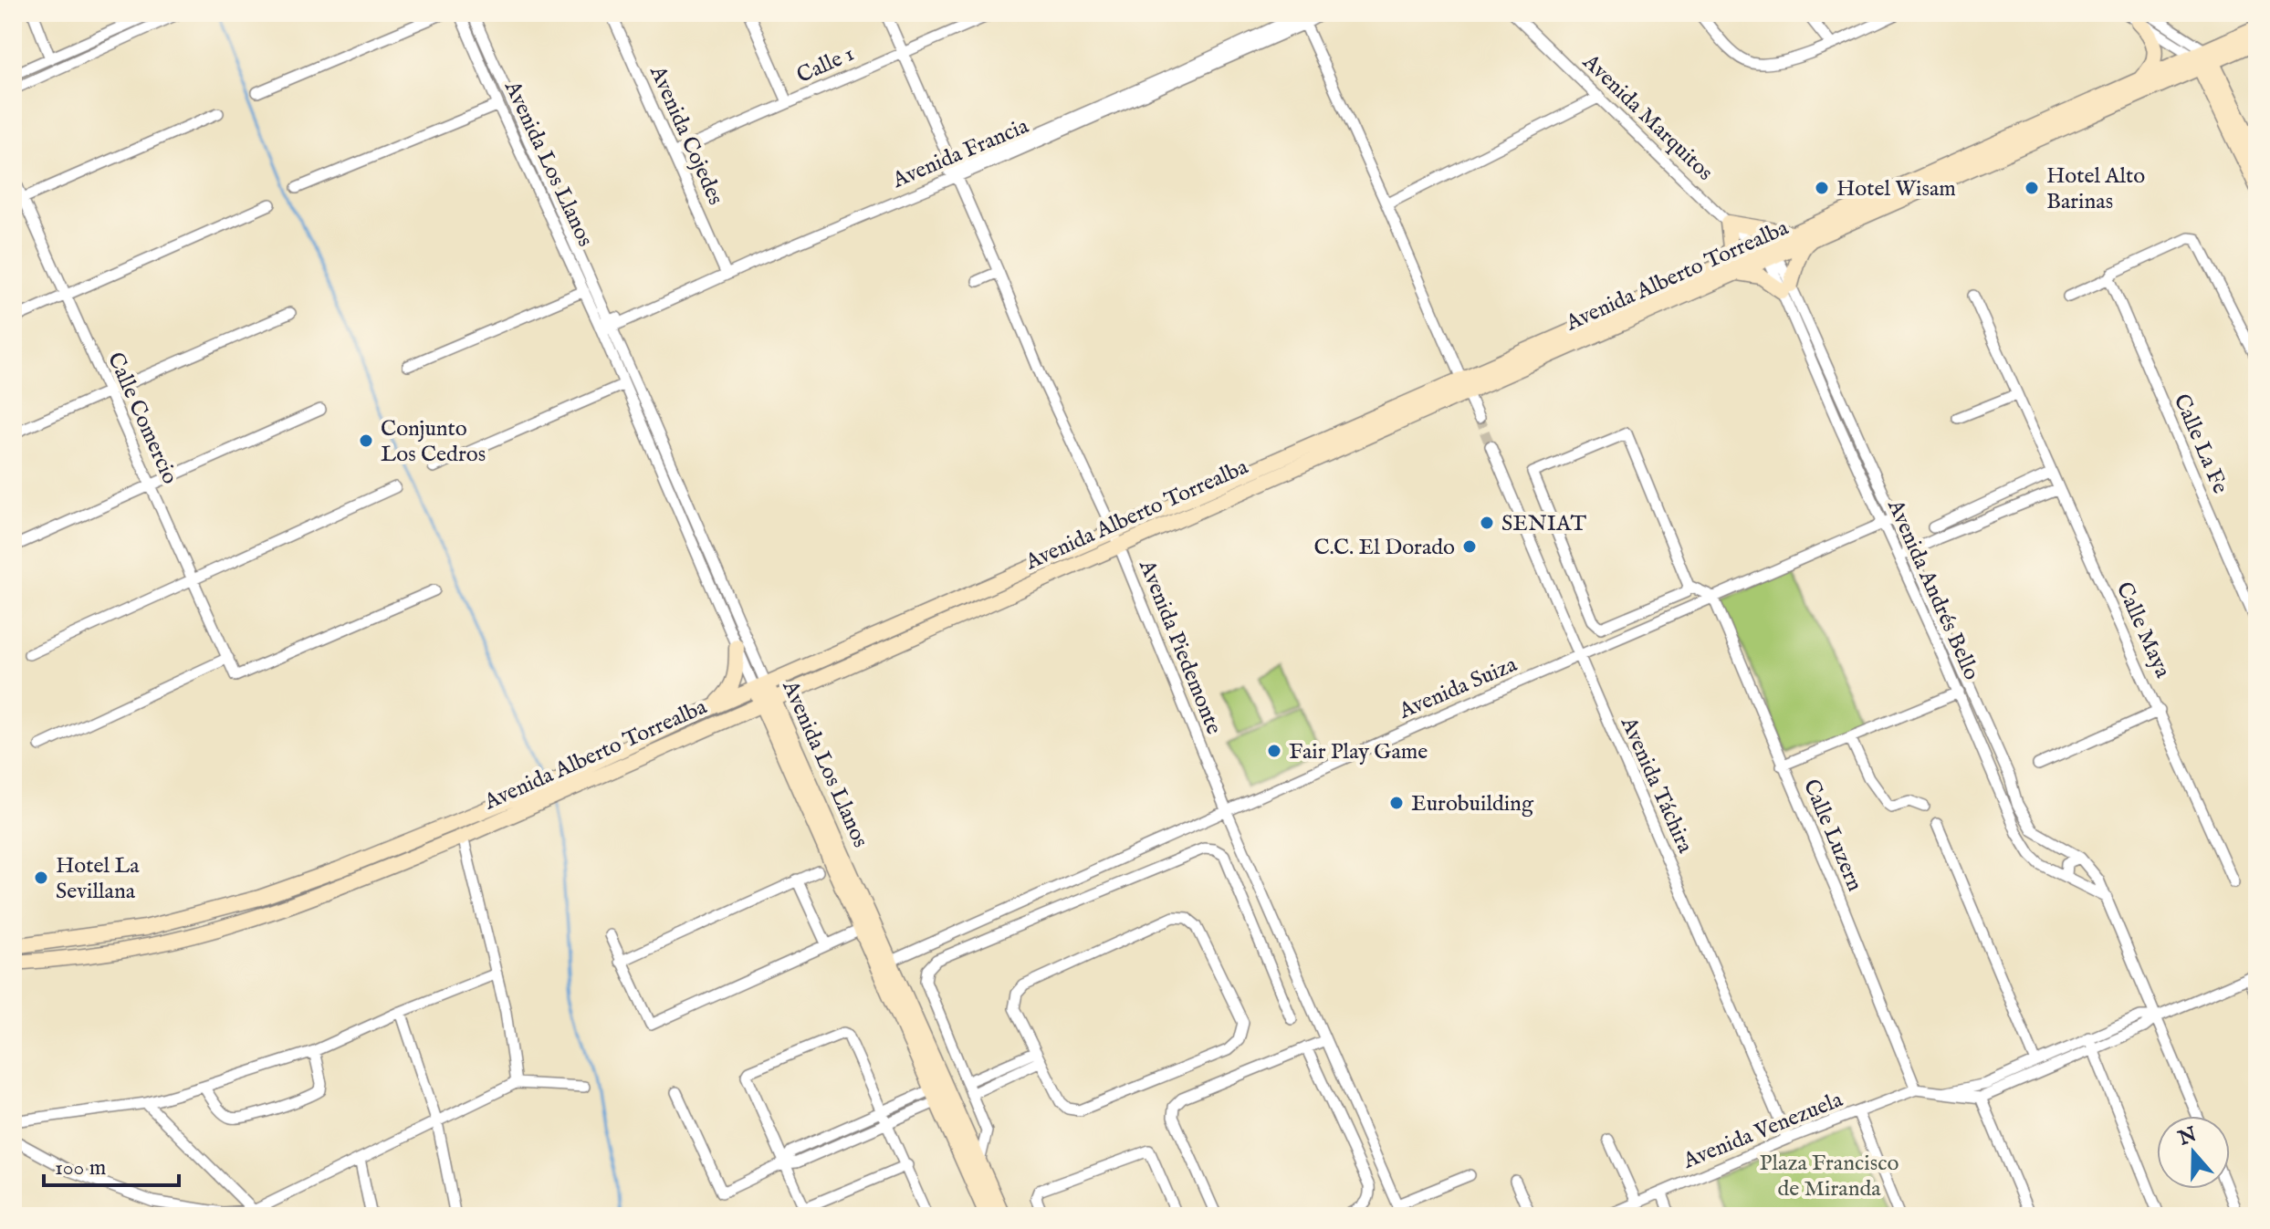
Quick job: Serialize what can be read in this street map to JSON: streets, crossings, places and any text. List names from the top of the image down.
{
  "streets": {
    "main road": ["Avenida Los Llanos", "Avenida Alberto Torrealba"],
    "street": [
      "Calle 1",
      "Avenida Marquitos",
      "Avenida Cojedes",
      "Avenida Francia",
      "Calle Comercio",
      "Calle La Fe",
      "Avenida Andrés Bello",
      "Calle Maya",
      "Avenida Piedemonte",
      "Avenida Suiza",
      "Avenida Táchira",
      "Calle Luzern",
      "Avenida Venezuela"
    ]
  },
  "crossings": [
    ["Calle 1", "Avenida Cojedes"],
    ["Calle 1", "Avenida Piedemonte"],
    ["Avenida Marquitos", "Avenida Alberto Torrealba"],
    ["Avenida Marquitos", "Avenida Andrés Bello"],
    ["Avenida Cojedes", "Avenida Francia"],
    ["Avenida Francia", "Avenida Los Llanos"],
    ["Avenida Francia", "Avenida Piedemonte"],
    ["Avenida Los Llanos", "Avenida Alberto Torrealba"],
    ["Avenida Los Llanos", "Avenida Suiza"],
    ["Avenida Alberto Torrealba", "Avenida Andrés Bello"],
    ["Avenida Alberto Torrealba", "Avenida Piedemonte"],
    ["Avenida Andrés Bello", "Avenida Suiza"],
    ["Avenida Piedemonte", "Avenida Suiza"],
    ["Avenida Suiza", "Avenida Táchira"],
    ["Avenida Suiza", "Calle Luzern"],
    ["Avenida Táchira", "Avenida Venezuela"],
    ["Calle Luzern", "Avenida Venezuela"]
  ],
  "parks": ["Plaza Francisco de Miranda"],
  "places": [
    "Hotel Wisam",
    "Hotel Alto Barinas",
    "Conjunto Los Cedros",
    "SENIAT",
    "C.C. El Dorado",
    "Fair Play Game",
    "Eurobuilding",
    "Hotel La Sevillana"
  ],
  "scale_bar": "100 m",
  "north": "top"
}
